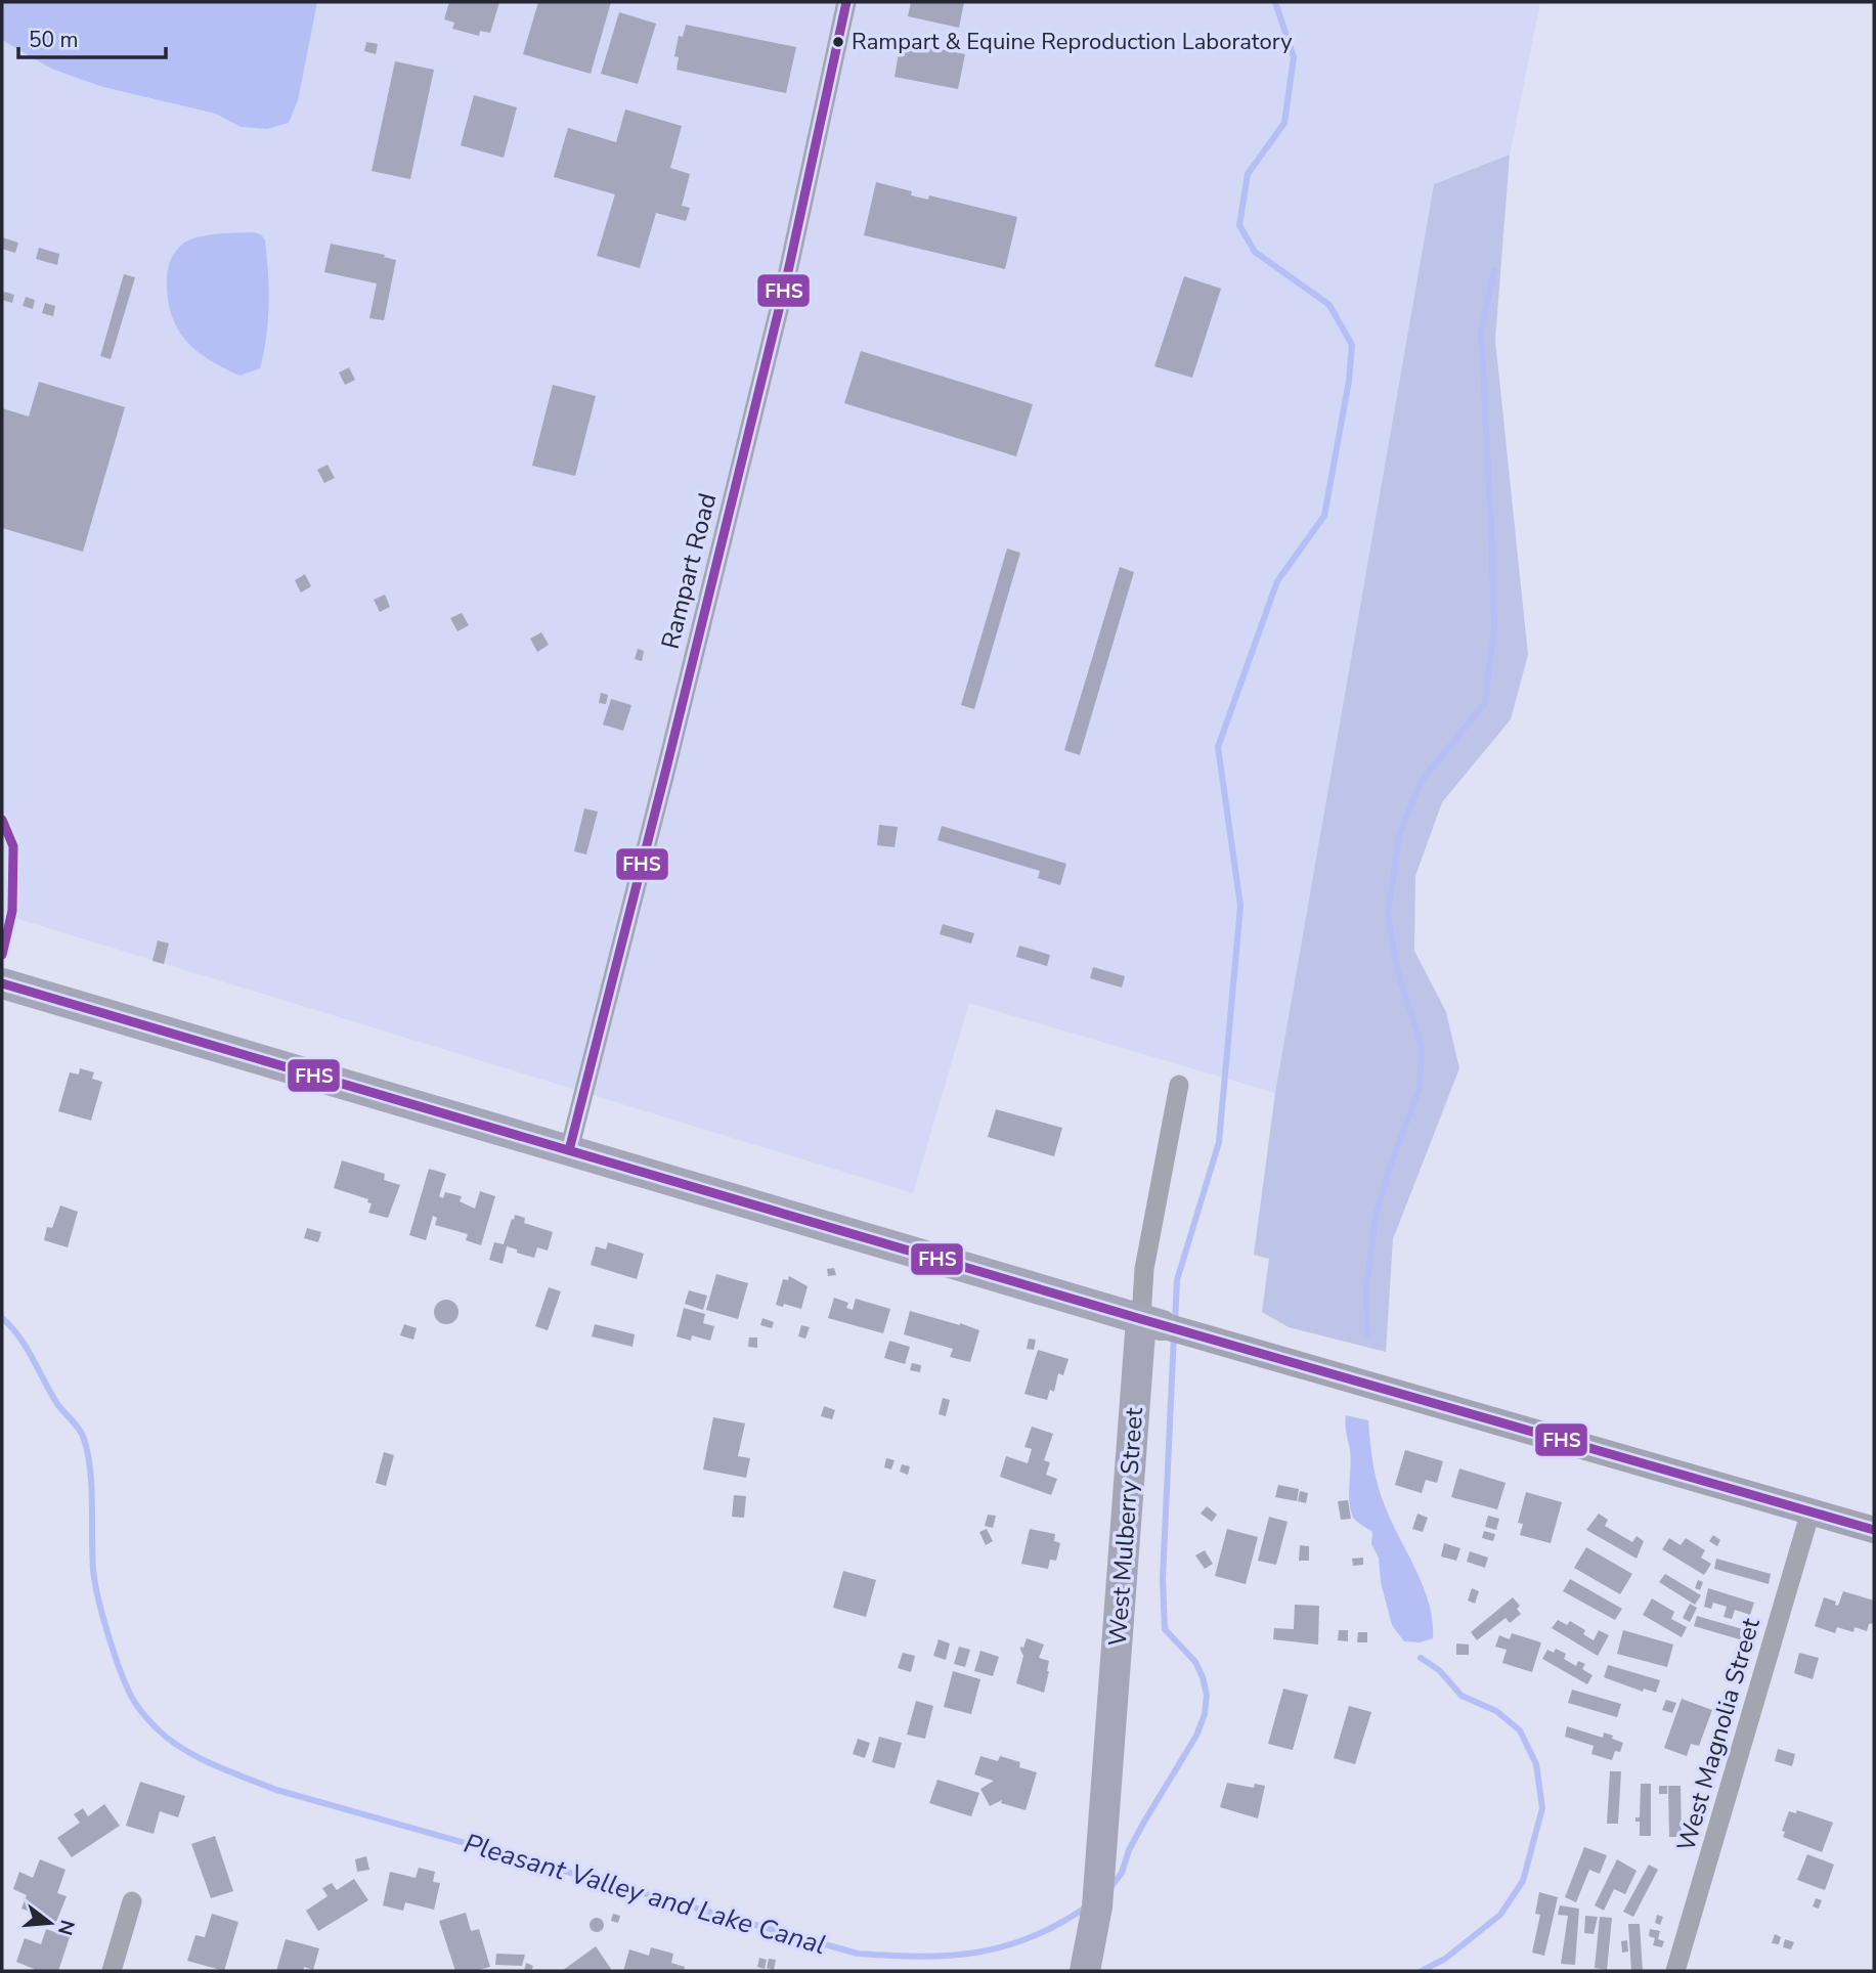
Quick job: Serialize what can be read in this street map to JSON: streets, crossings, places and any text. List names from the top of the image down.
{
  "streets": {
    "main road": ["West Mulberry Street"],
    "street": ["Rampart Road", "West Magnolia Street"]
  },
  "water": ["Pleasant Valley and Lake Canal"],
  "places": ["Rampart & Equine Reproduction Laboratory"],
  "lines": ["transit line FHS"],
  "scale_bar": "50 m",
  "north": "right"
}
